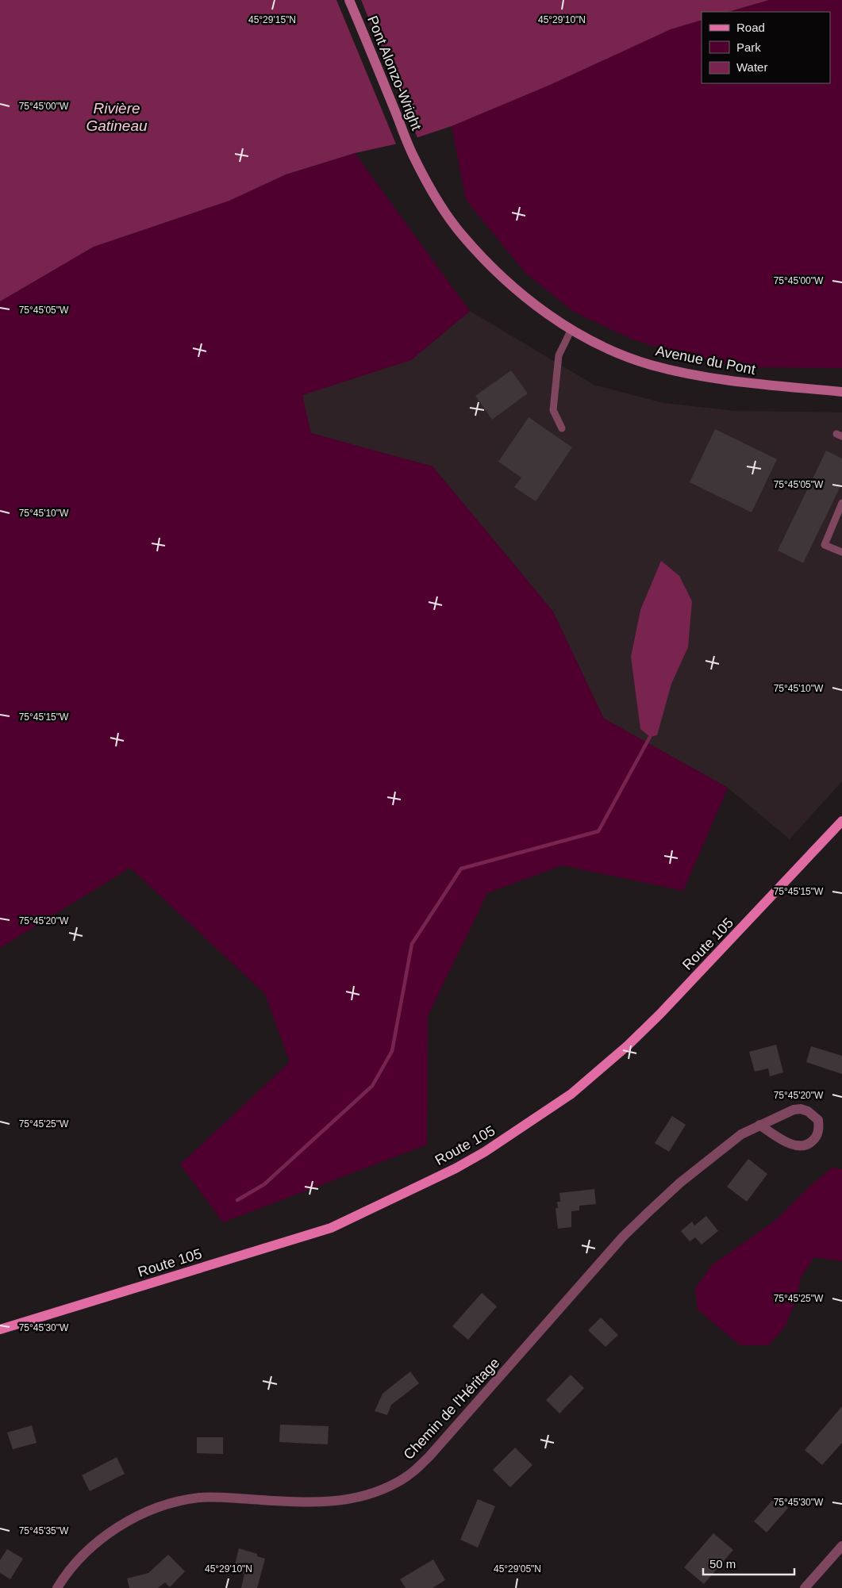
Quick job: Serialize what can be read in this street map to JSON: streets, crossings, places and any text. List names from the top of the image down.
{
  "streets": {
    "main road": ["Pont Alonzo-Wright", "Avenue du Pont", "Route 105"],
    "street": ["Chemin de l'Héritage"]
  },
  "crossings": [
    ["Pont Alonzo-Wright", "Avenue du Pont"]
  ],
  "water": ["Rivière Gatineau"],
  "legend": ["Road", "Park", "Water"],
  "scale_bar": "50 m",
  "coordinates": [
    "45°29'15\"N",
    "45°29'10\"N",
    "75°45'00\"W",
    "75°45'05\"W",
    "75°45'10\"W",
    "75°45'15\"W",
    "75°45'20\"W",
    "75°45'25\"W",
    "75°45'30\"W",
    "75°45'35\"W",
    "45°29'05\"N"
  ]
}
